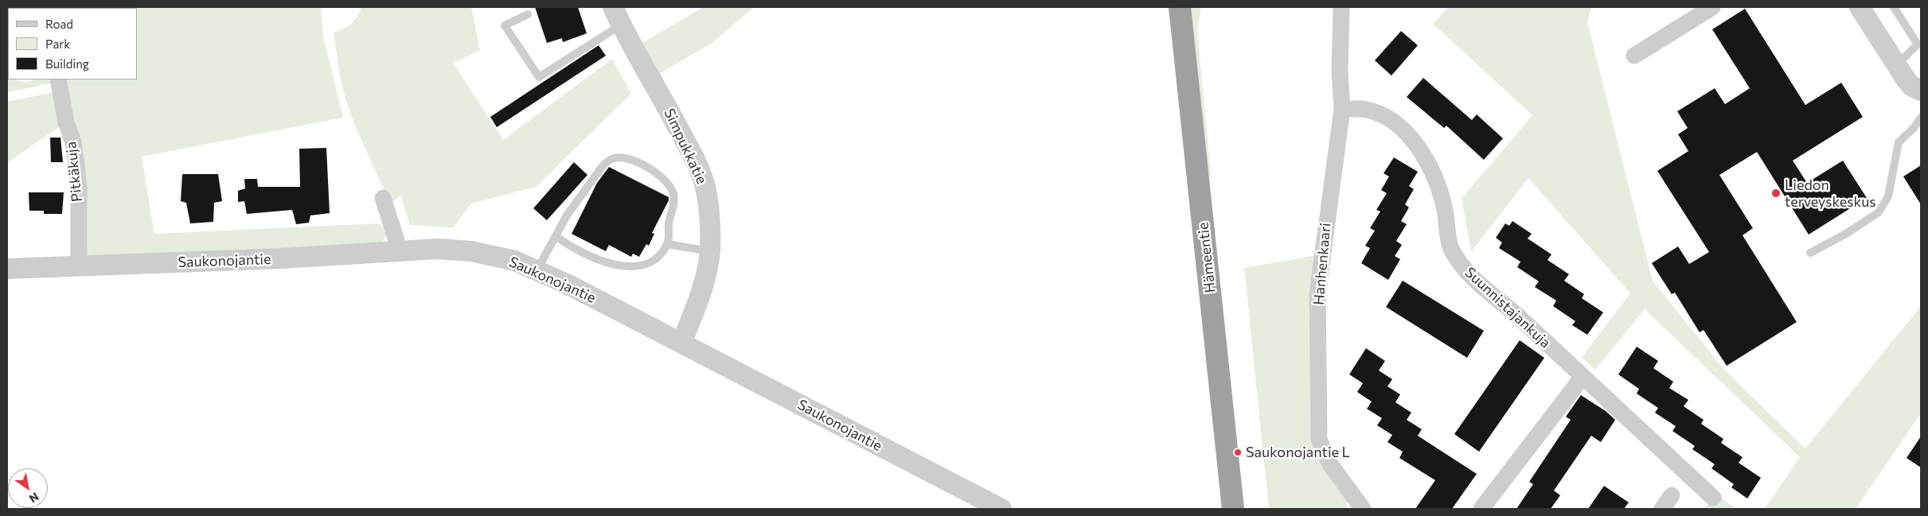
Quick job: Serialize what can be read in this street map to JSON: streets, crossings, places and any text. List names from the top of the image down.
{
  "streets": {
    "highway": ["Hämeentie"],
    "street": [
      "Simpukkatie",
      "Pitkäkuja",
      "Saukonojantie",
      "Hanhenkaari",
      "Suunnistajankuja"
    ]
  },
  "crossings": [
    ["Simpukkatie", "Saukonojantie"],
    ["Pitkäkuja", "Saukonojantie"],
    ["Hanhenkaari", "Suunnistajankuja"]
  ],
  "places": ["Liedon terveyskeskus", "Saukonojantie L"],
  "legend": ["Road", "Park", "Building"],
  "north": "bottom right"
}
